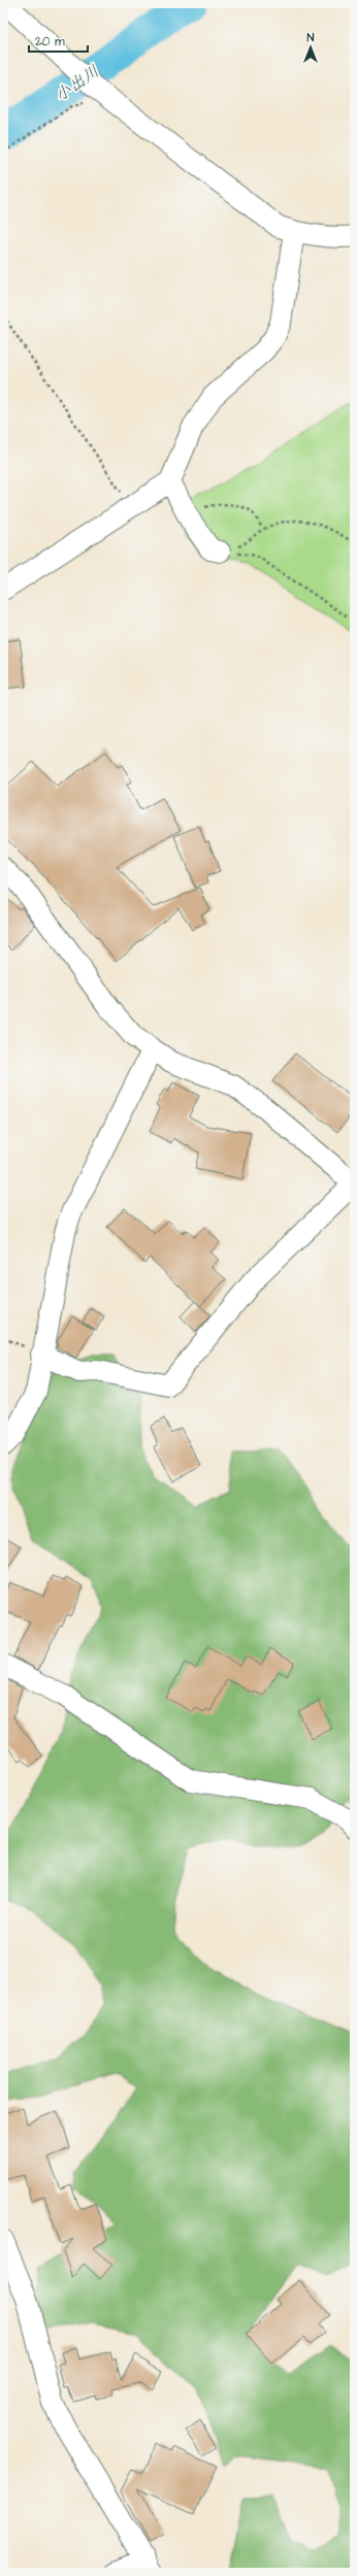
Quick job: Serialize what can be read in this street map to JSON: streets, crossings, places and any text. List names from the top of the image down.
{
  "water": ["小出川"],
  "scale_bar": "20 m",
  "north": "top"
}
